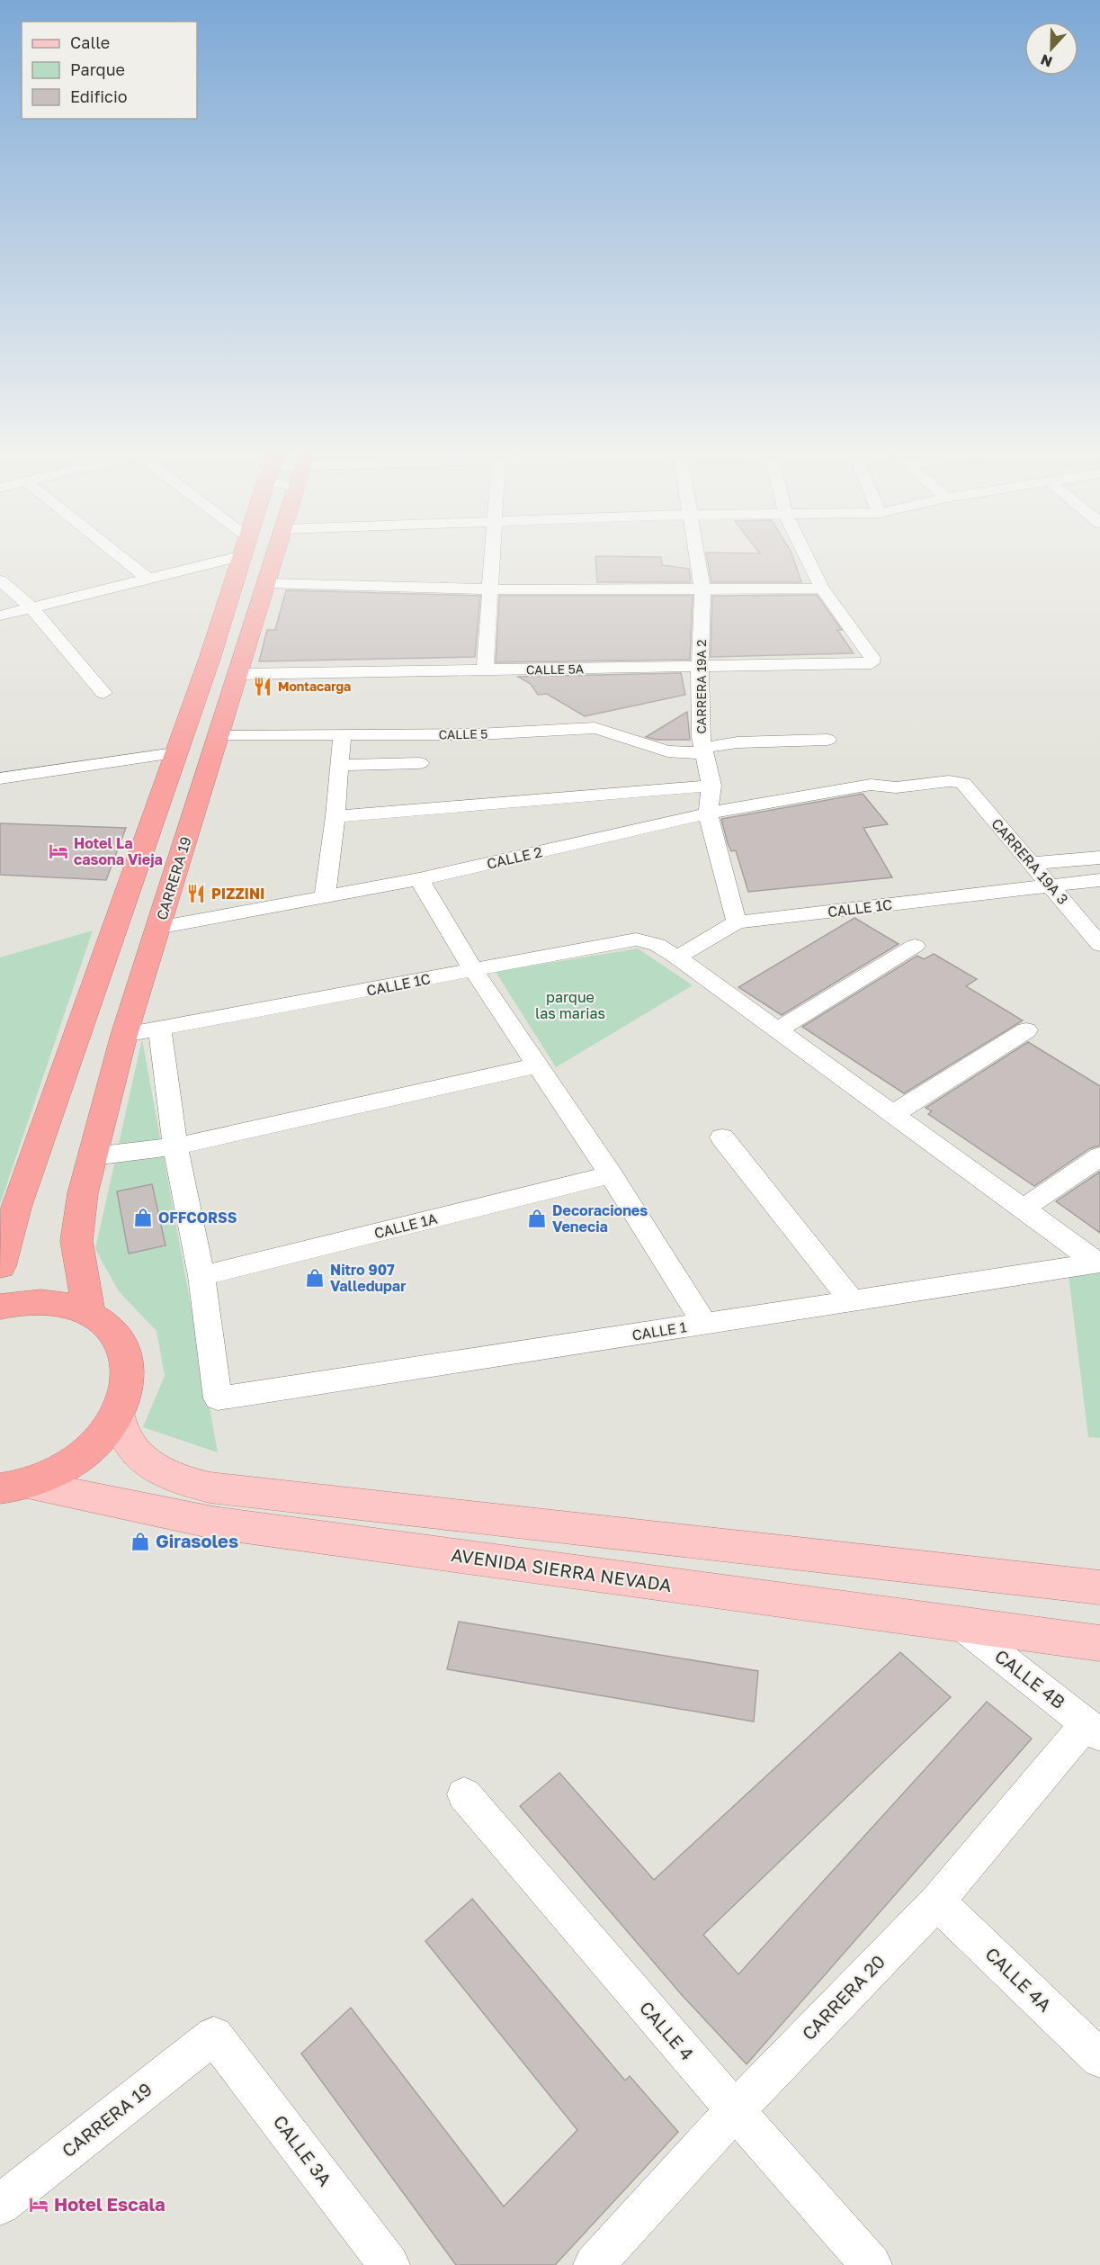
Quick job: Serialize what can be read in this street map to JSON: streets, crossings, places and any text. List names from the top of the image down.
{
  "streets": {
    "highway": ["CARRERA 19"],
    "main road": ["AVENIDA SIERRA NEVADA"],
    "street": [
      "CALLE 5A",
      "CARRERA 19A 2",
      "CALLE 5",
      "CALLE 2",
      "CARRERA 19A 3",
      "CALLE 1C",
      "CALLE 1A",
      "CALLE 1",
      "CALLE 4B",
      "CALLE 4A",
      "CARRERA 20",
      "CALLE 4",
      "CALLE 3A"
    ]
  },
  "crossings": [
    ["CALLE 5A", "CARRERA 19A 2"],
    ["CALLE 5A", "CARRERA 19"],
    ["CARRERA 19A 2", "CALLE 5"],
    ["CARRERA 19A 2", "CALLE 2"],
    ["CARRERA 19A 2", "CALLE 1C"],
    ["CALLE 5", "CARRERA 19"],
    ["CALLE 2", "CARRERA 19A 3"],
    ["CALLE 2", "CARRERA 19"],
    ["CARRERA 19A 3", "CALLE 1C"],
    ["CARRERA 19", "CALLE 1C"],
    ["CARRERA 19", "CALLE 3A"],
    ["CALLE 1A", "CALLE 1"],
    ["AVENIDA SIERRA NEVADA", "CALLE 4B"],
    ["CALLE 4B", "CARRERA 20"],
    ["CALLE 4A", "CARRERA 20"],
    ["CARRERA 20", "CALLE 4"]
  ],
  "parks": ["parque las marias"],
  "places": {
    "restaurant": ["Montacarga", "PIZZINI"],
    "hotel": ["Hotel La casona Vieja", "Hotel Escala"],
    "shop": [
      "OFFCORSS",
      "Decoraciones Venecia",
      "Nitro 907 Valledupar",
      "Girasoles"
    ]
  },
  "legend": ["Calle", "Parque", "Edificio"],
  "north": "bottom"
}
